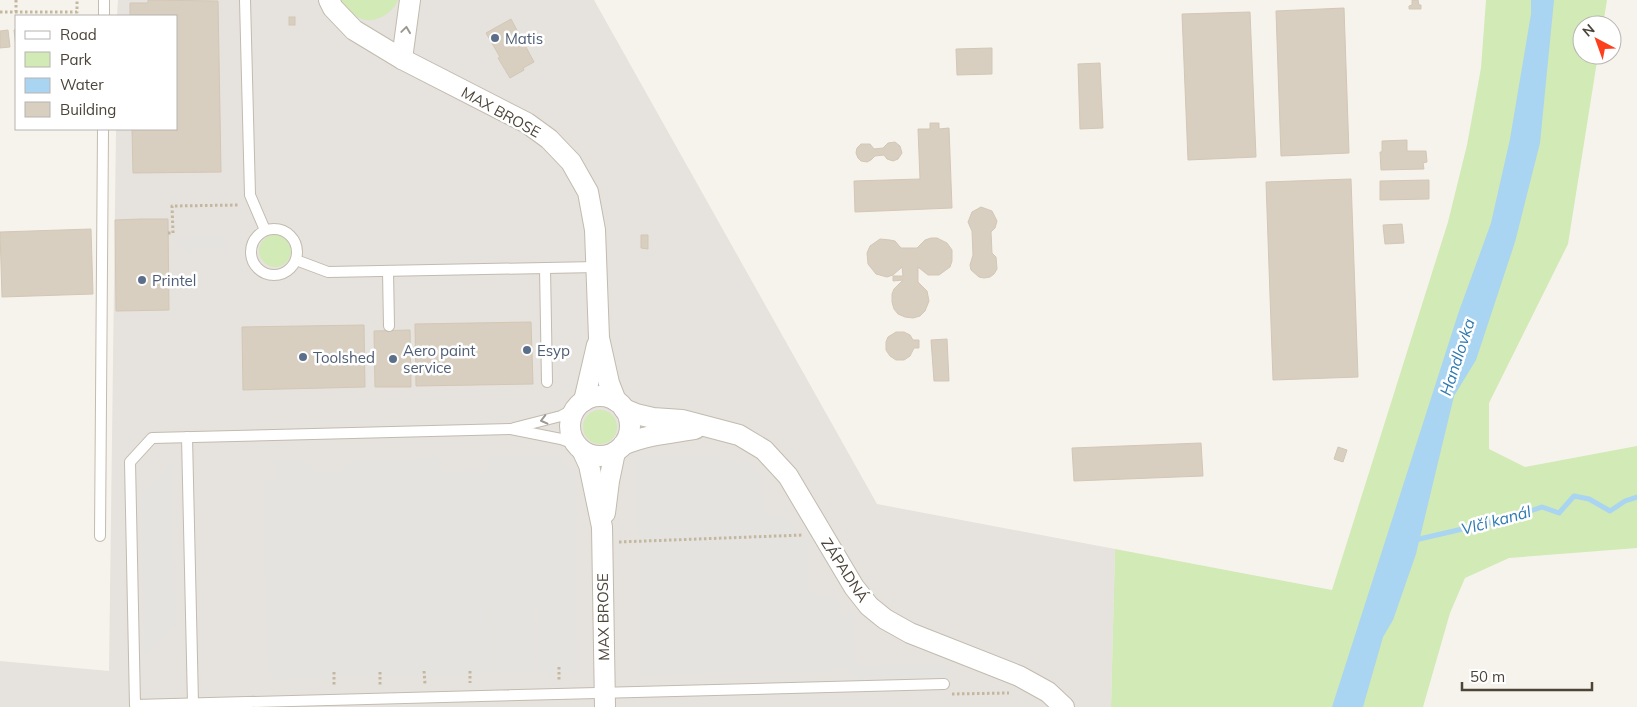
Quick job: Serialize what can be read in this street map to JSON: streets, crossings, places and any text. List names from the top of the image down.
{
  "streets": {
    "street": ["MAX BROSE", "ZÁPADNÁ"]
  },
  "crossings": [
    ["MAX BROSE", "ZÁPADNÁ"]
  ],
  "water": ["Handlovka", "Vlčí kanál"],
  "places": [
    "Matis",
    "Printel",
    "Esyp",
    "Toolshed",
    "Aero paint service"
  ],
  "legend": [
    "Road",
    "Park",
    "Water",
    "Building"
  ],
  "scale_bar": "50 m",
  "north": "top left"
}
